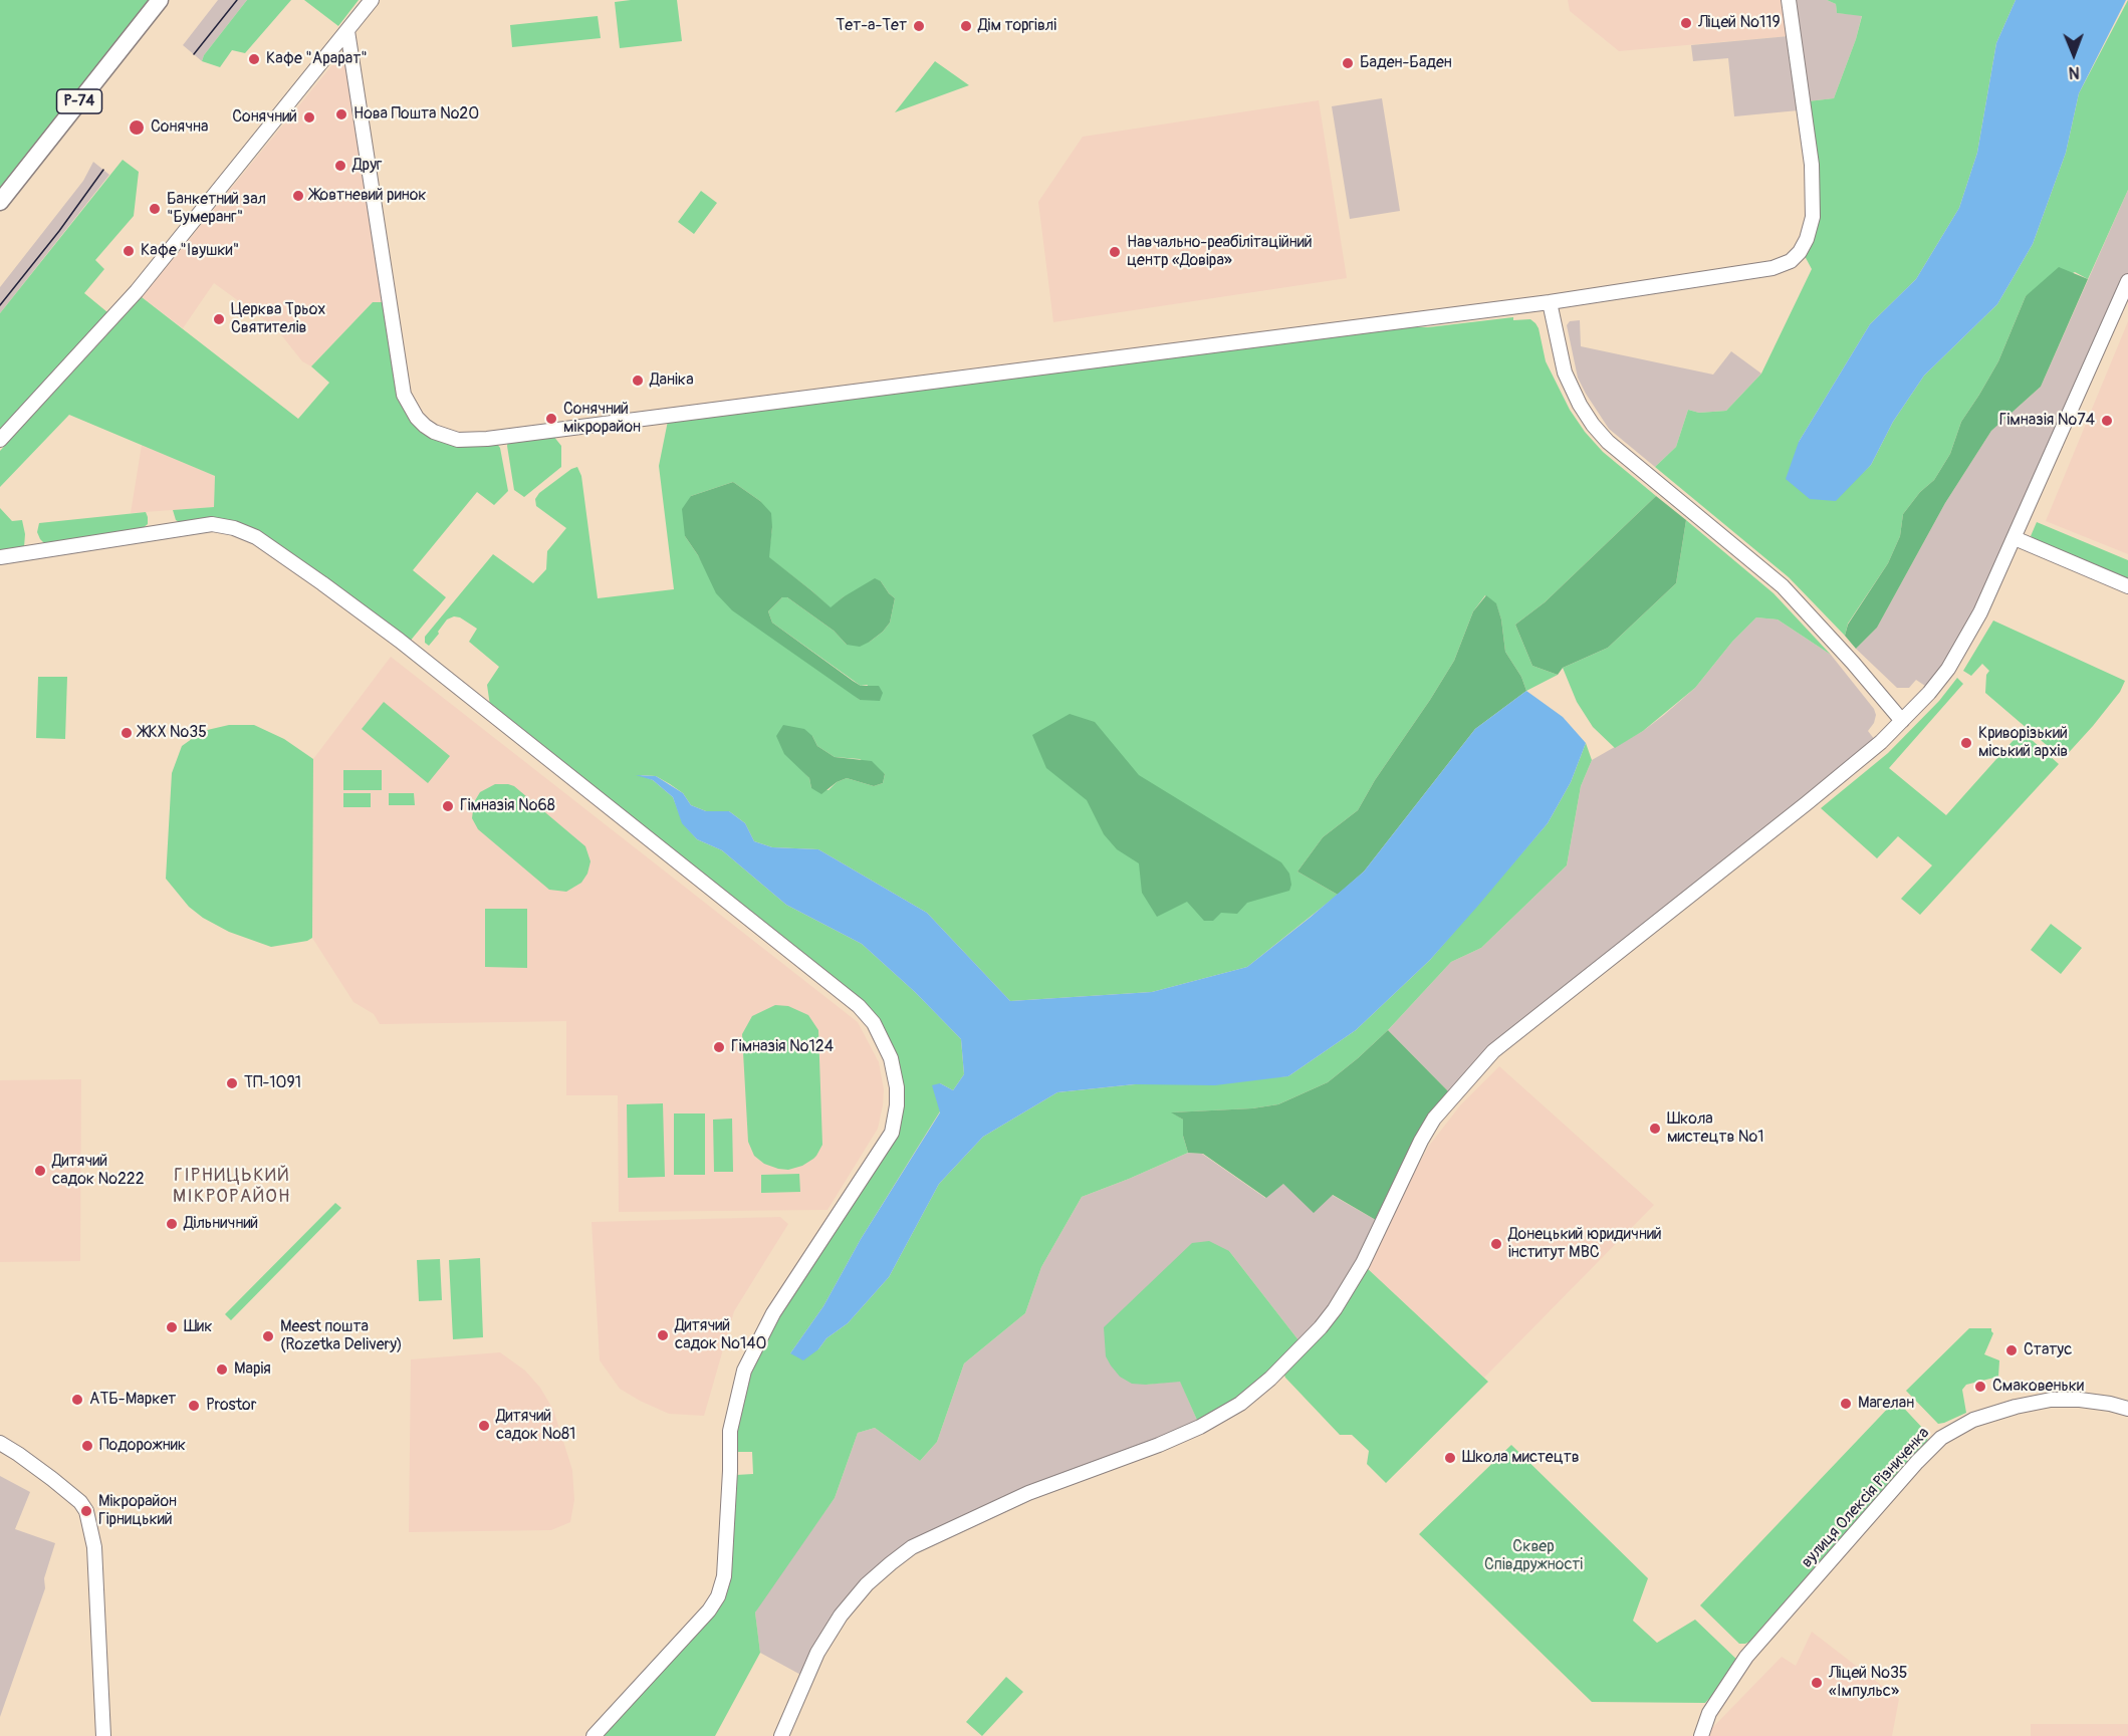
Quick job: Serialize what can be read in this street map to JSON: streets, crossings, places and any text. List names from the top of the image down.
{
  "streets": {
    "main road": ["Р-74"],
    "street": ["вулиця Олексія Різниченка"]
  },
  "districts": ["ГІРНИЦЬКИЙ МІКРОРАЙОН"],
  "parks": ["Сквер Співдружності"],
  "places": [
    "Ліцей №119",
    "Тет-а-Тет",
    "Дiм торгiвлi",
    "Кафе \"Арарат\"",
    "Баден-Баден",
    "Нова Пошта №20",
    "Сонячний",
    "Сонячна",
    "Друг",
    "Жовтневий ринок",
    "Банкетний зал \"Бумеранг\"",
    "Кафе \"Івушки\"",
    "Навчально-реабілітаційний центр «Довіра»",
    "Церква Трьох Святителів",
    "Даніка",
    "Сонячний мікрорайон",
    "Гімназія №74",
    "ЖКХ №35",
    "Криворізький міський архів",
    "Гімназія №68",
    "Гімназія №124",
    "ТП-1091",
    "Школа мистецтв №1",
    "Дитячий садок №222",
    "Дільничний",
    "Донецький юридичний інститут МВС",
    "Шик",
    "Дитячий садок №140",
    "Meest пошта (Rozetka Delivery)",
    "Статус",
    "Марія",
    "Смаковеньки",
    "АТБ-Маркет",
    "Магелан",
    "Prostor",
    "Дитячий садок №81",
    "Подорожник",
    "Школа мистецтв",
    "Мiкрорайон Гiрницький",
    "Ліцей №35 «Імпульс»"
  ],
  "north": "bottom"
}
